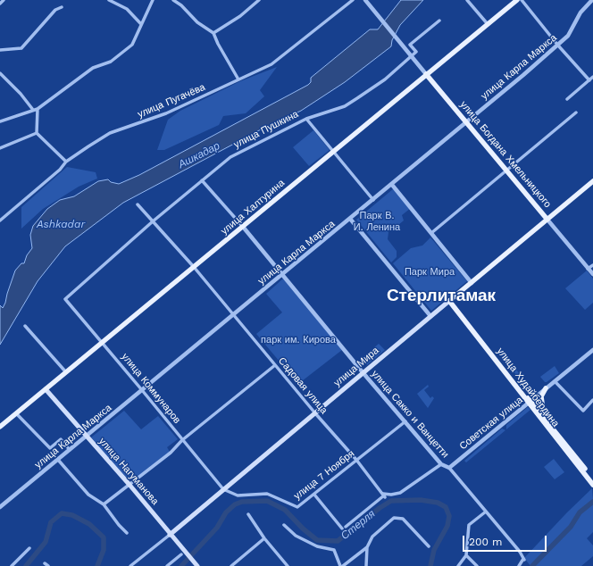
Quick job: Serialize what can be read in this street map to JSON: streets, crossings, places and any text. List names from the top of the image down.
{
  "streets": {
    "main road": [
      "улица Богдана Хмельницкого",
      "улица Халтурина",
      "улица Мира",
      "улица Худайбердина",
      "улица Нагуманова"
    ],
    "street": [
      "улица Карла Маркса",
      "улица Пугачёва",
      "улица Пушкина",
      "Садовая улица",
      "улица Коммунаров",
      "улица Сакко и Ванцетти",
      "Советская улица",
      "улица 7 Ноября"
    ]
  },
  "crossings": [
    ["улица Карла Маркса", "улица Богдана Хмельницкого"],
    ["улица Карла Маркса", "Садовая улица"],
    ["улица Карла Маркса", "улица Коммунаров"],
    ["улица Карла Маркса", "улица Сакко и Ванцетти"],
    ["улица Карла Маркса", "улица Нагуманова"],
    ["улица Пушкина", "улица Богдана Хмельницкого"],
    ["улица Пушкина", "Садовая улица"],
    ["улица Пушкина", "улица Коммунаров"],
    ["улица Пушкина", "улица Сакко и Ванцетти"],
    ["улица Богдана Хмельницкого", "улица Халтурина"],
    ["улица Богдана Хмельницкого", "улица Мира"],
    ["улица Халтурина", "Садовая улица"],
    ["улица Халтурина", "улица Коммунаров"],
    ["улица Халтурина", "улица Сакко и Ванцетти"],
    ["улица Халтурина", "улица Нагуманова"],
    ["улица Мира", "Садовая улица"],
    ["улица Мира", "улица Худайбердина"],
    ["улица Мира", "улица Коммунаров"],
    ["улица Мира", "улица Сакко и Ванцетти"],
    ["улица Мира", "улица Нагуманова"],
    ["улица Мира", "улица 7 Ноября"],
    ["Садовая улица", "улица 7 Ноября"],
    ["улица Худайбердина", "Советская улица"],
    ["улица Коммунаров", "улица 7 Ноября"],
    ["улица Сакко и Ванцетти", "Советская улица"],
    ["улица Сакко и Ванцетти", "улица 7 Ноября"]
  ],
  "districts": ["Стерлитамак"],
  "water": ["Ашкадар", "Ashkadar", "Стерля"],
  "parks": ["Парк В. И. Ленина", "Парк Мира", "парк им. Кирова"],
  "scale_bar": "200 m"
}
